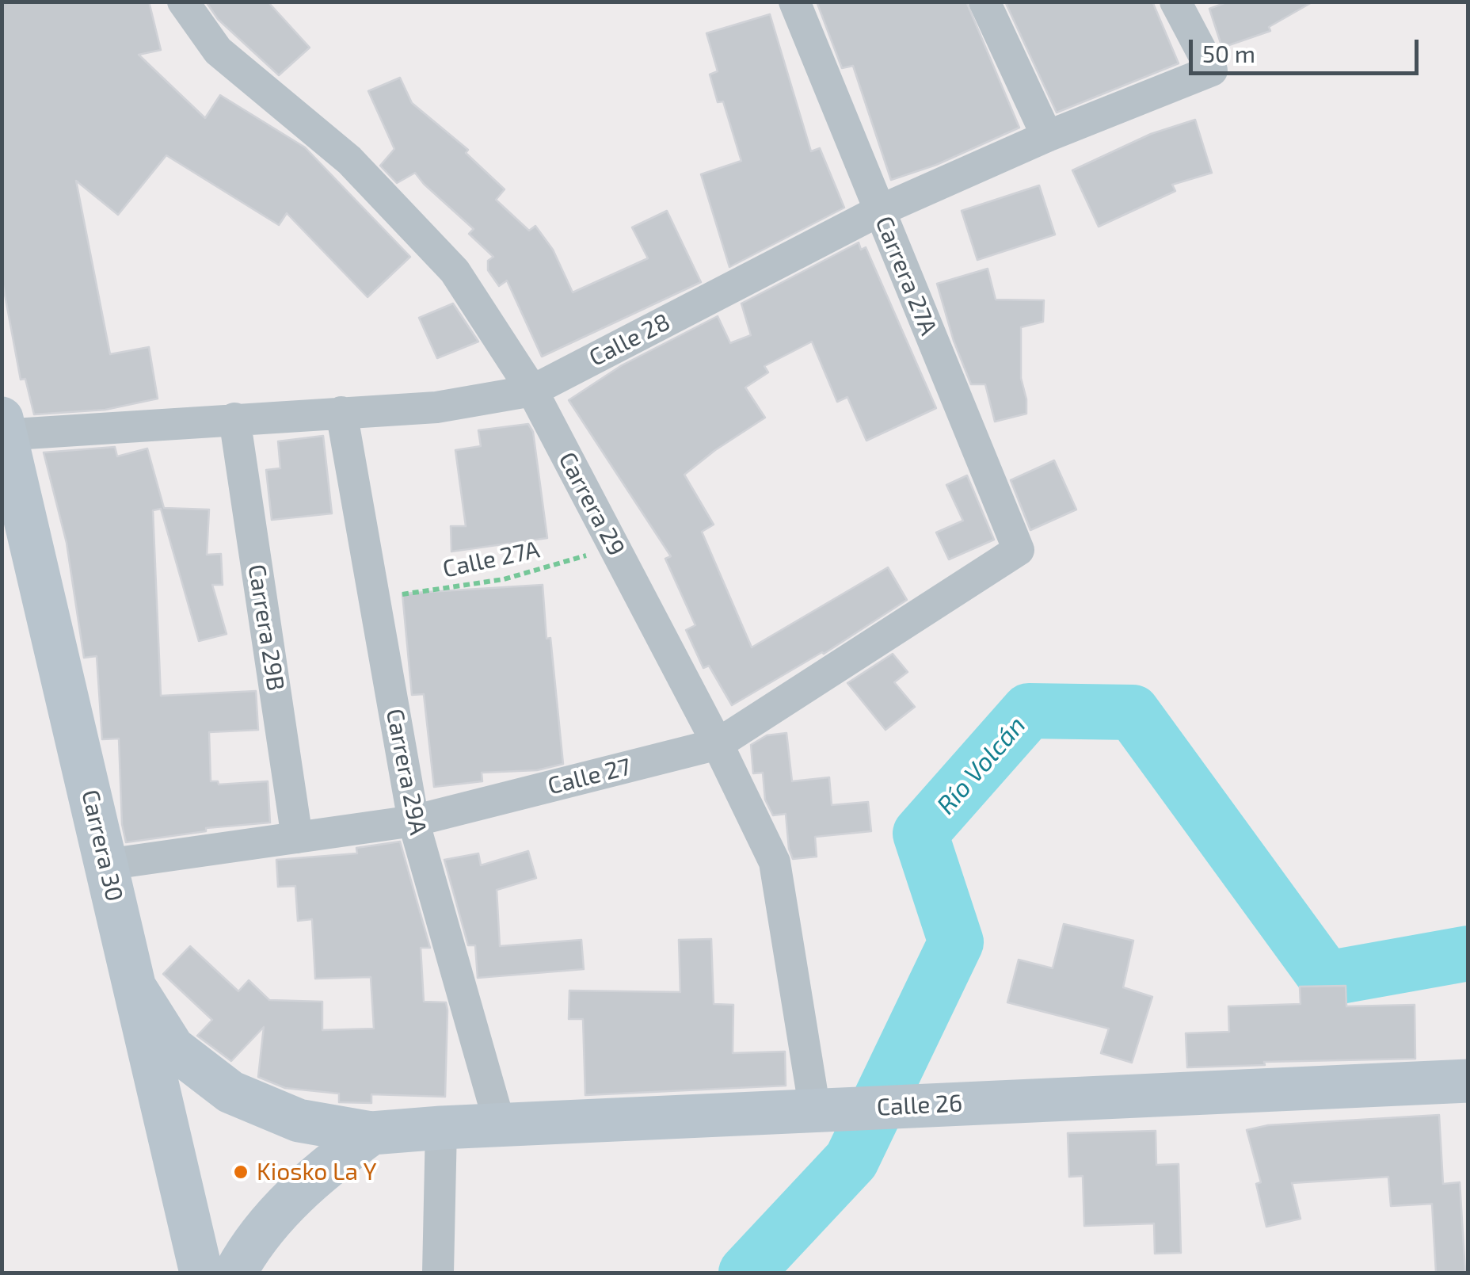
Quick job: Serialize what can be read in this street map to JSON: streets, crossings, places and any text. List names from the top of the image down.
{
  "streets": {
    "main road": ["Carrera 30", "Calle 26"],
    "street": [
      "Carrera 27A",
      "Calle 28",
      "Carrera 29",
      "Carrera 29B",
      "Carrera 29A",
      "Calle 27"
    ],
    "path": ["Calle 27A"]
  },
  "crossings": [
    ["Carrera 27A", "Calle 28"],
    ["Carrera 27A", "Calle 27"],
    ["Calle 28", "Carrera 29"],
    ["Calle 28", "Carrera 29B"],
    ["Calle 28", "Carrera 29A"],
    ["Calle 28", "Carrera 30"],
    ["Carrera 29", "Calle 27A"],
    ["Carrera 29", "Calle 27"],
    ["Carrera 29", "Calle 26"],
    ["Calle 27A", "Carrera 29A"],
    ["Carrera 29B", "Calle 27"],
    ["Carrera 29A", "Calle 27"],
    ["Carrera 29A", "Calle 26"],
    ["Calle 27", "Carrera 30"],
    ["Carrera 30", "Calle 26"]
  ],
  "water": ["Río Volcán"],
  "places": ["Kiosko La Y"],
  "scale_bar": "50 m"
}
